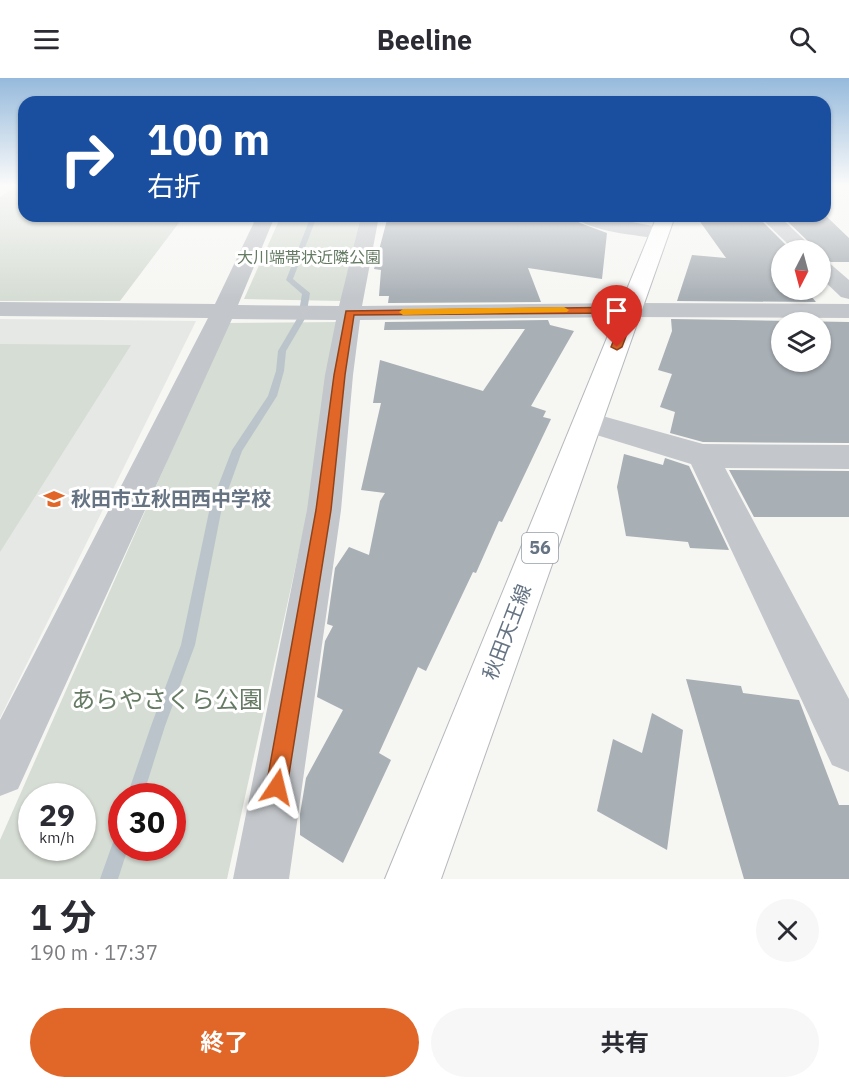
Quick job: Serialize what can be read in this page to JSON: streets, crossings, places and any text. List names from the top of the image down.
{
  "streets": {
    "main road": ["56", "秋田天王線"]
  },
  "parks": ["大川端帯状近隣公園", "あらやさくら公園"],
  "places": {
    "school or university": ["秋田市立秋田西中学校"]
  },
  "north": "bottom",
  "page": {
    "header": "Beeline",
    "turn": ["100 m", "右折"],
    "speed": "29 km/h",
    "limit": "30",
    "heading": ["1 分", "190 m · 17:37"],
    "buttons": ["終了", "共有"]
  }
}
